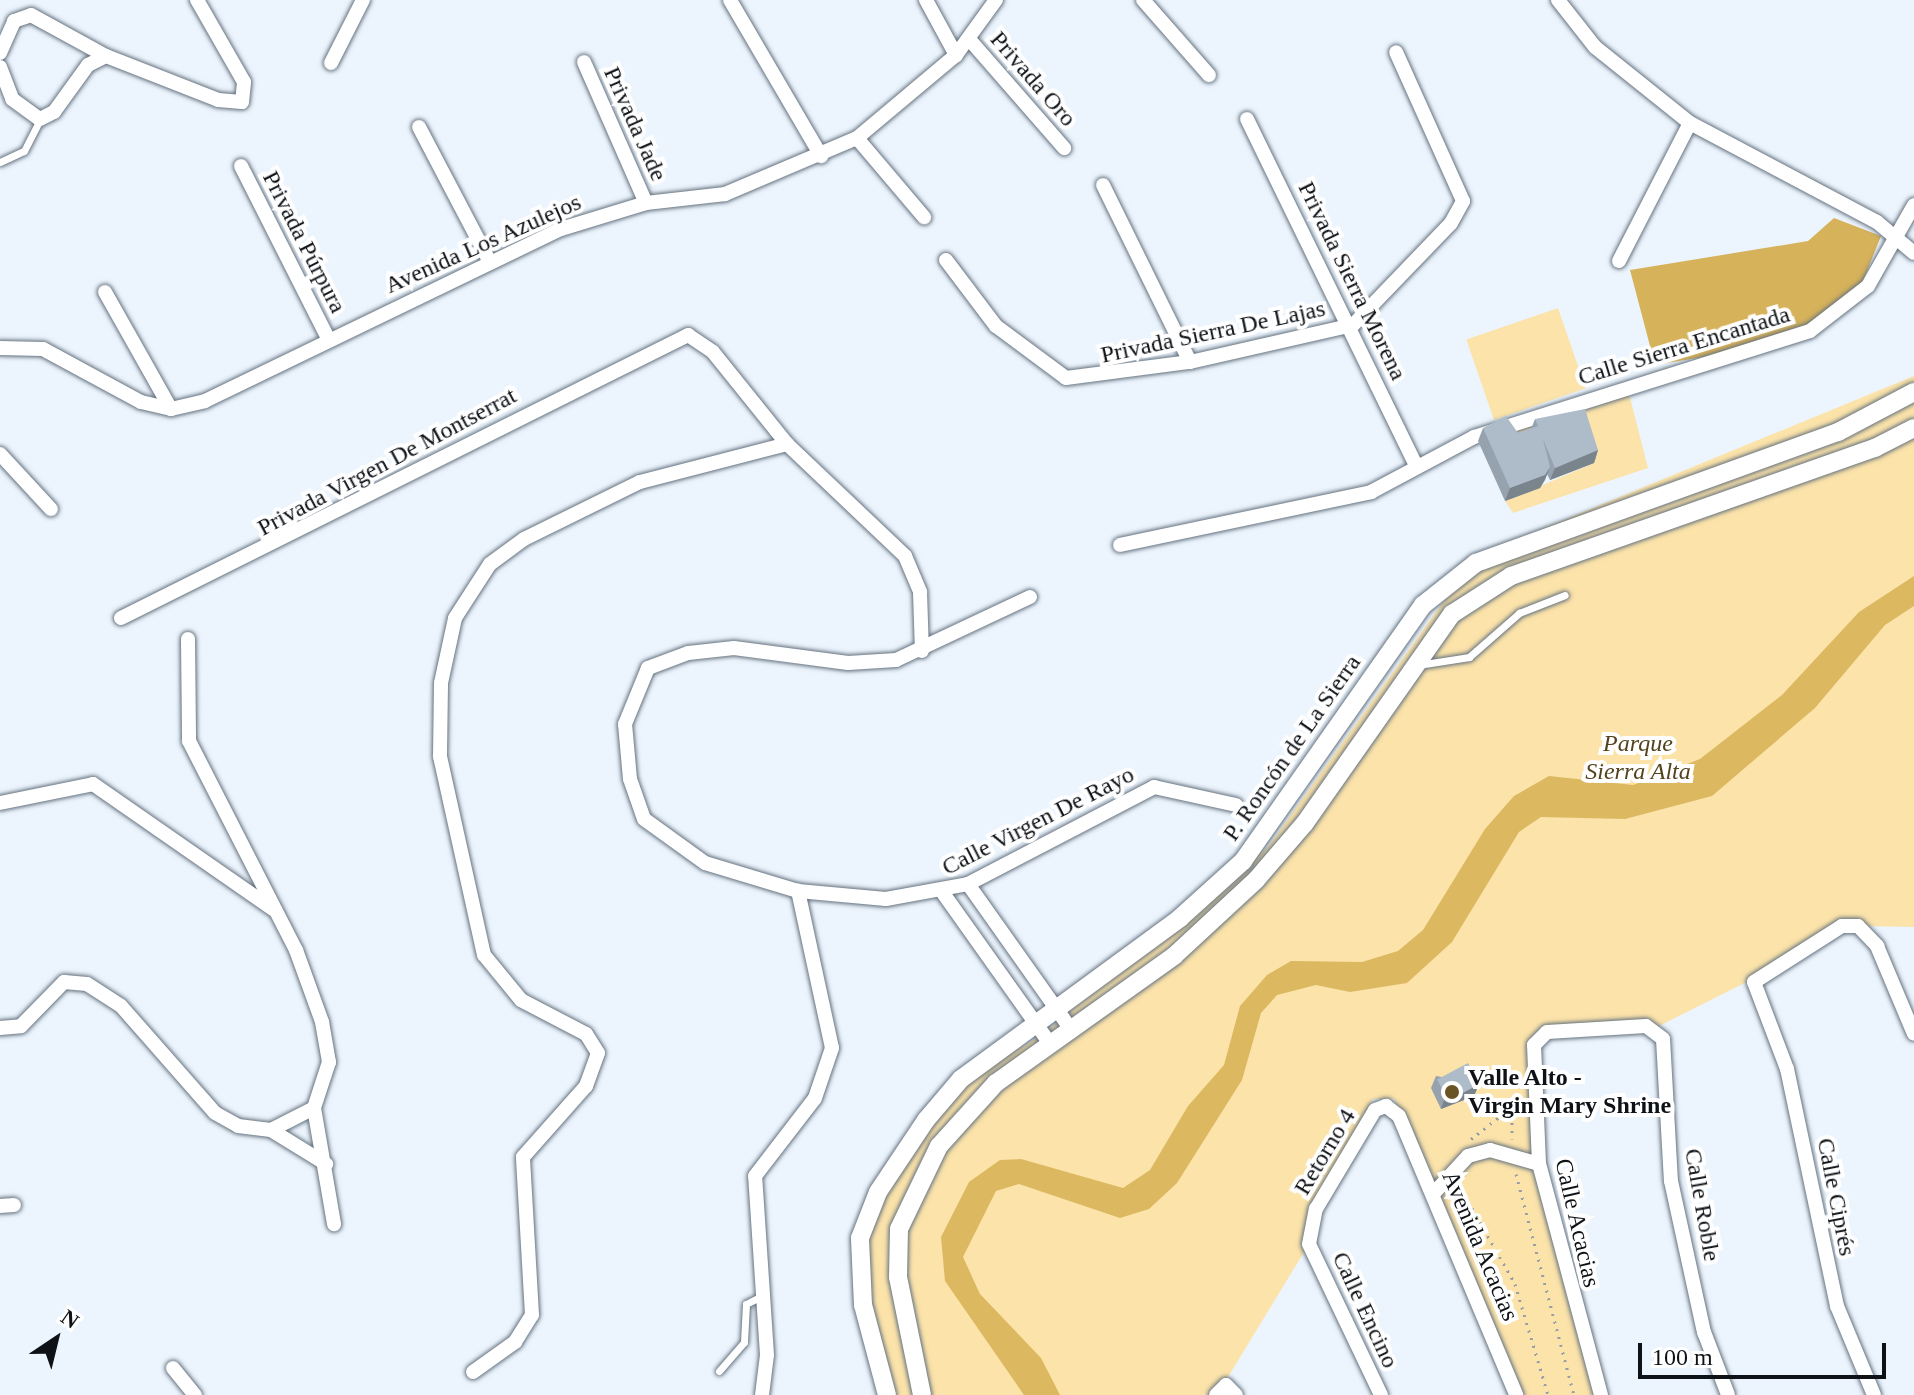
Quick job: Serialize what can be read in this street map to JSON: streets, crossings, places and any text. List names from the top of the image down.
{
  "streets": {
    "street": [
      "Privada Oro",
      "Privada Jade",
      "Privada Púrpura",
      "Avenida Los Azulejos",
      "Privada Sierra Morena",
      "Privada Sierra De Lajas",
      "Calle Sierra Encantada",
      "Privada Virgen De Montserrat",
      "P. Roncón de La Sierra",
      "Calle Virgen De Rayo",
      "Retorno 4",
      "Calle Ciprés",
      "Calle Roble",
      "Calle Acacias",
      "Avenida Acacias",
      "Calle Encino"
    ]
  },
  "crossings": [
    ["Privada Oro", "Avenida Los Azulejos"],
    ["Privada Jade", "Avenida Los Azulejos"],
    ["Privada Púrpura", "Avenida Los Azulejos"],
    ["Privada Sierra Morena", "Privada Sierra De Lajas"],
    ["Privada Sierra Morena", "Calle Sierra Encantada"],
    ["Retorno 4", "Avenida Acacias"],
    ["Retorno 4", "Calle Encino"],
    ["Calle Roble", "Calle Acacias"]
  ],
  "parks": ["Parque Sierra Alta"],
  "places": ["Valle Alto - Virgin Mary Shrine"],
  "scale_bar": "100 m",
  "north": "top right"
}
